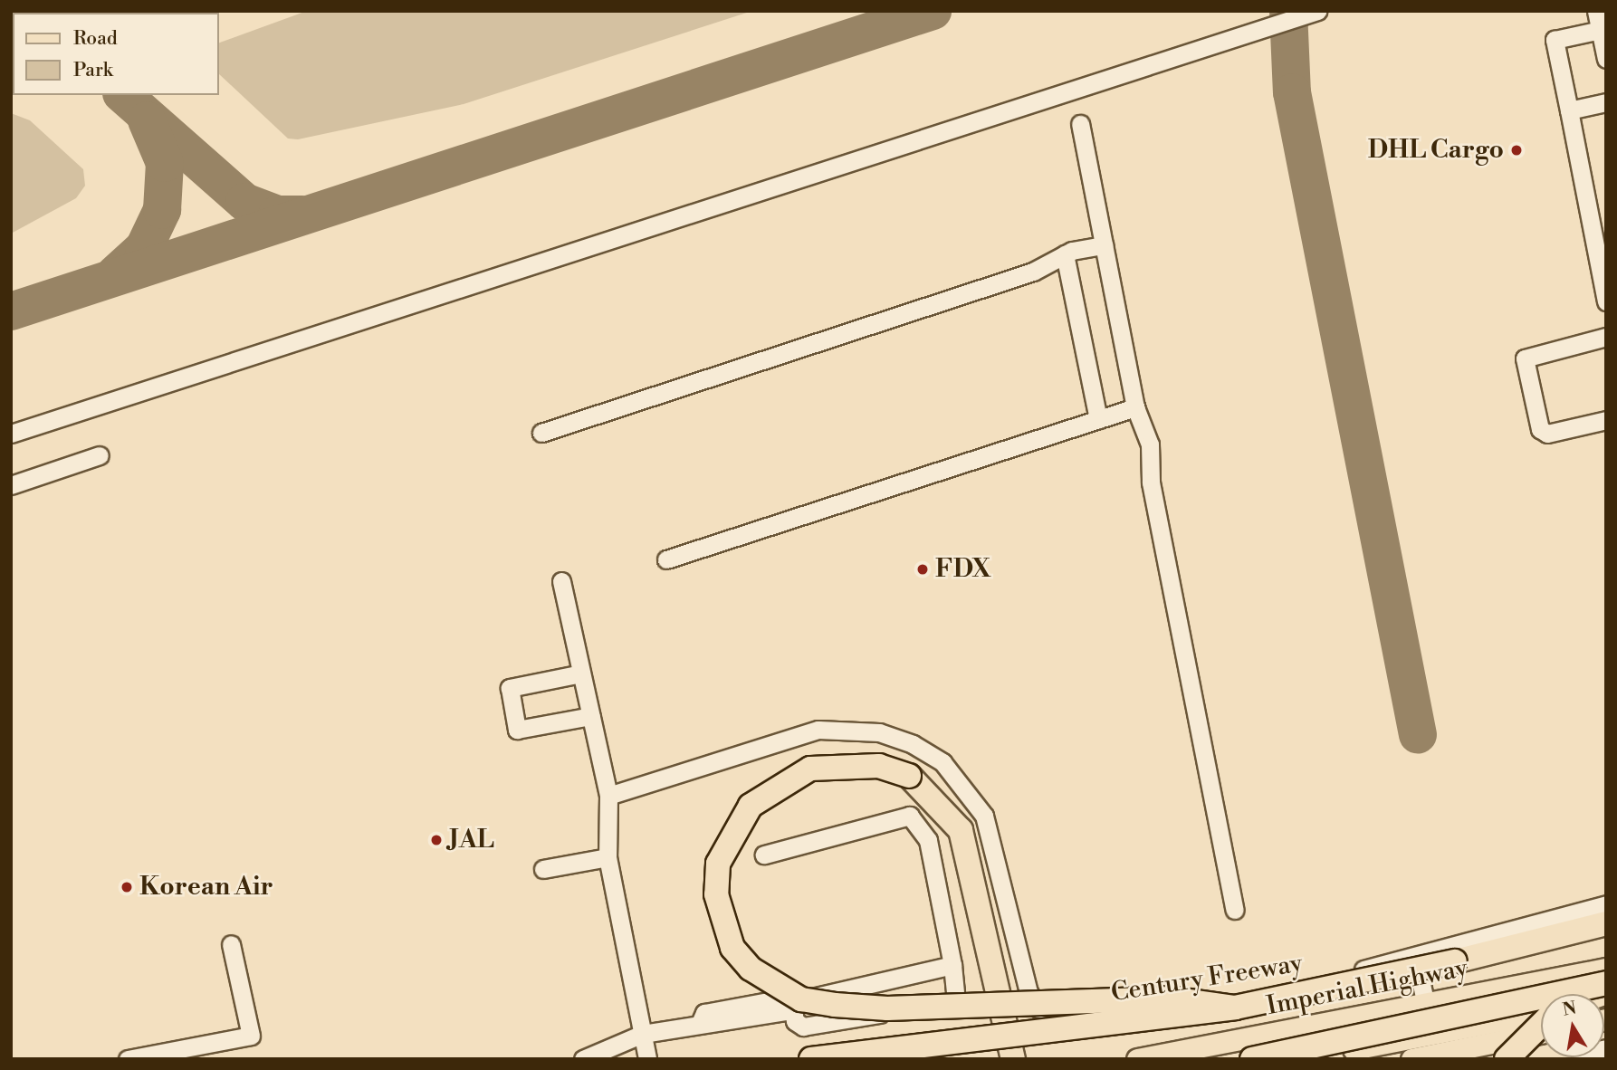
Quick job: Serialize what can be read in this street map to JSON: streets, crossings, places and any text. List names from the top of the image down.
{
  "streets": {
    "highway": ["Century Freeway"],
    "main road": ["Imperial Highway"]
  },
  "places": [
    "DHL Cargo",
    "FDX",
    "JAL",
    "Korean Air"
  ],
  "legend": ["Road", "Park"],
  "north": "top"
}
